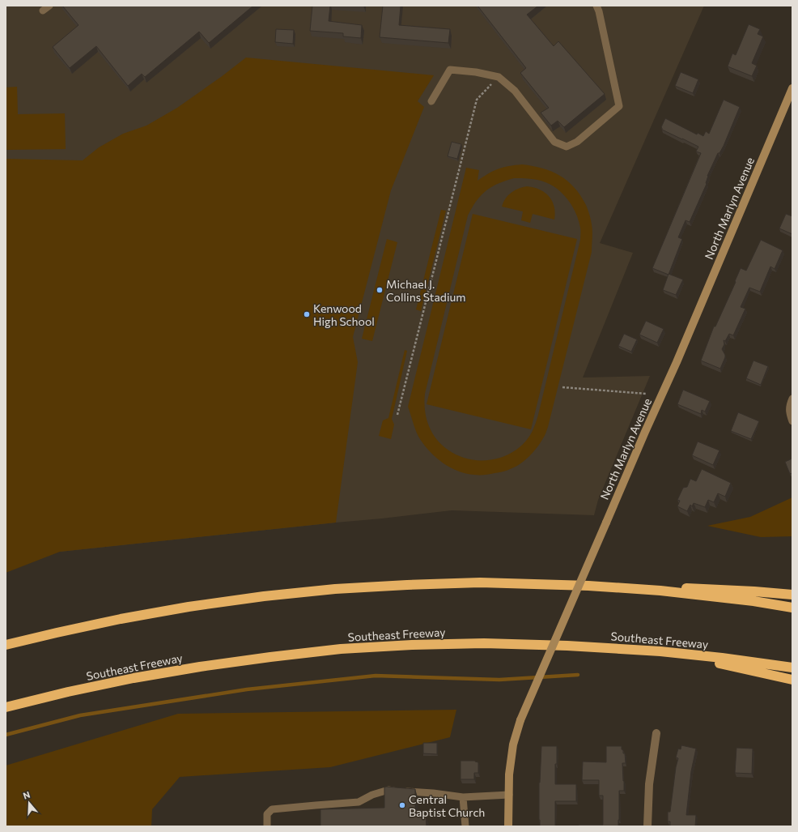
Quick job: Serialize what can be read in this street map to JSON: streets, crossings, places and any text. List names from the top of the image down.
{
  "streets": {
    "highway": ["Southeast Freeway"],
    "street": ["North Marlyn Avenue"]
  },
  "places": ["Michael J. Collins Stadium", "Kenwood High School", "Central Baptist Church"],
  "north": "top"
}
